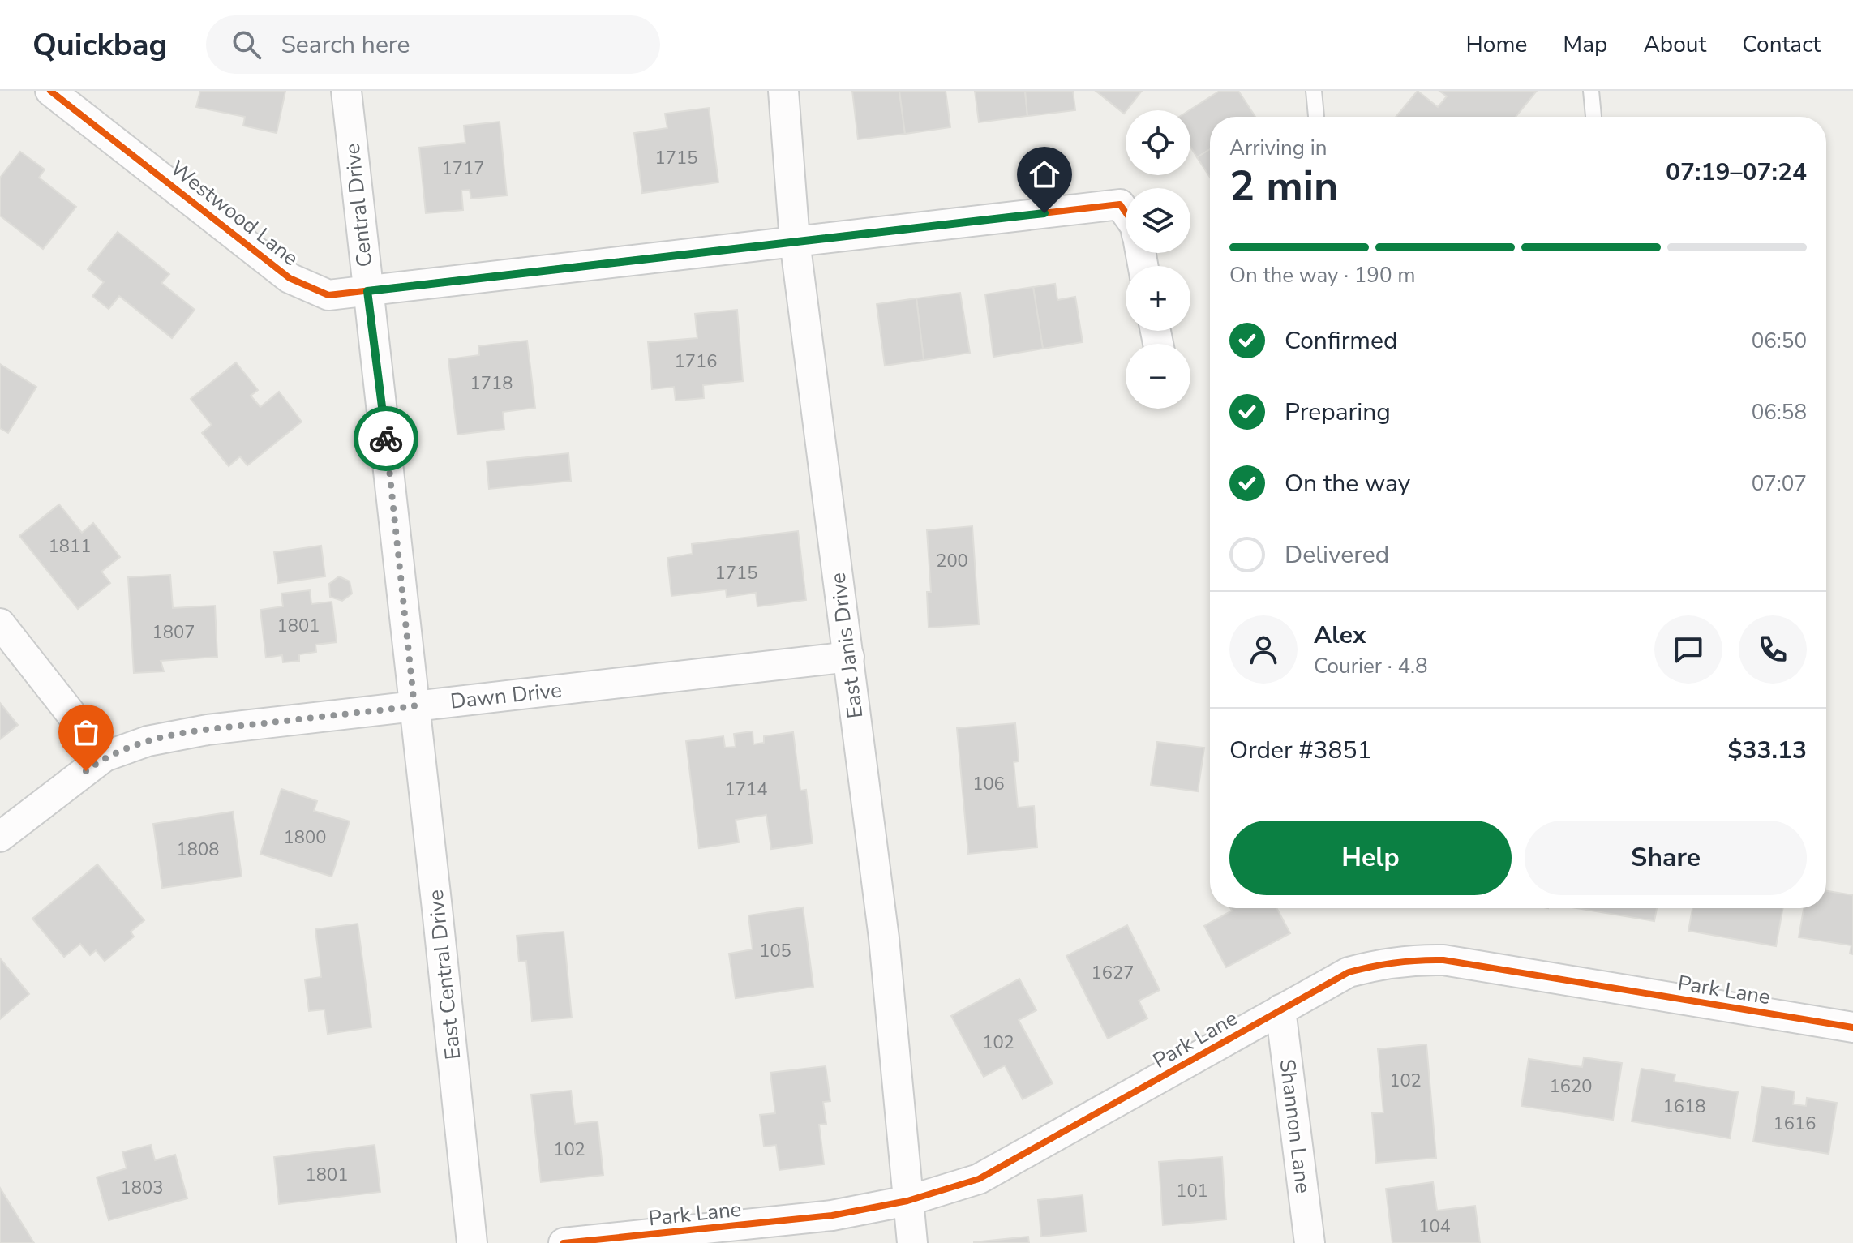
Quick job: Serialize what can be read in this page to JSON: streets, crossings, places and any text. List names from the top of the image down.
{
  "streets": {
    "street": [
      "Central Drive",
      "Westwood Lane",
      "East Janis Drive",
      "Dawn Drive",
      "East Central Drive",
      "Park Lane",
      "Shannon Lane"
    ]
  },
  "crossings": [
    ["Central Drive", "Westwood Lane"],
    ["Central Drive", "Dawn Drive"],
    ["Central Drive", "East Central Drive"],
    ["Westwood Lane", "East Janis Drive"],
    ["East Janis Drive", "Dawn Drive"],
    ["East Janis Drive", "Park Lane"],
    ["Dawn Drive", "East Central Drive"],
    ["Park Lane", "Shannon Lane"]
  ],
  "house_numbers": [
    "1715",
    "1717",
    "1716",
    "1718",
    "1811",
    "200",
    "1715",
    "1801",
    "1807",
    "106",
    "1714",
    "1800",
    "1808",
    "105",
    "1627",
    "102",
    "102",
    "1620",
    "1618",
    "1616",
    "102",
    "1801",
    "1803",
    "101",
    "104"
  ],
  "page": {
    "header": "Quickbag",
    "search": "Search here",
    "nav": [
      "Home",
      "Map",
      "About",
      "Contact"
    ],
    "map_buttons": ["+", "−"],
    "heading": ["2 min", "Arriving in", "07:19–07:24"],
    "panel": [
      "Alex",
      "Courier · 4.8",
      "Order #3851",
      "$33.13"
    ],
    "bar": "On the way · 190 m",
    "list": [
      ["Confirmed", "06:50"],
      ["Preparing", "06:58"],
      ["On the way", "07:07"],
      "Delivered"
    ],
    "buttons": ["Help", "Share"]
  }
}
